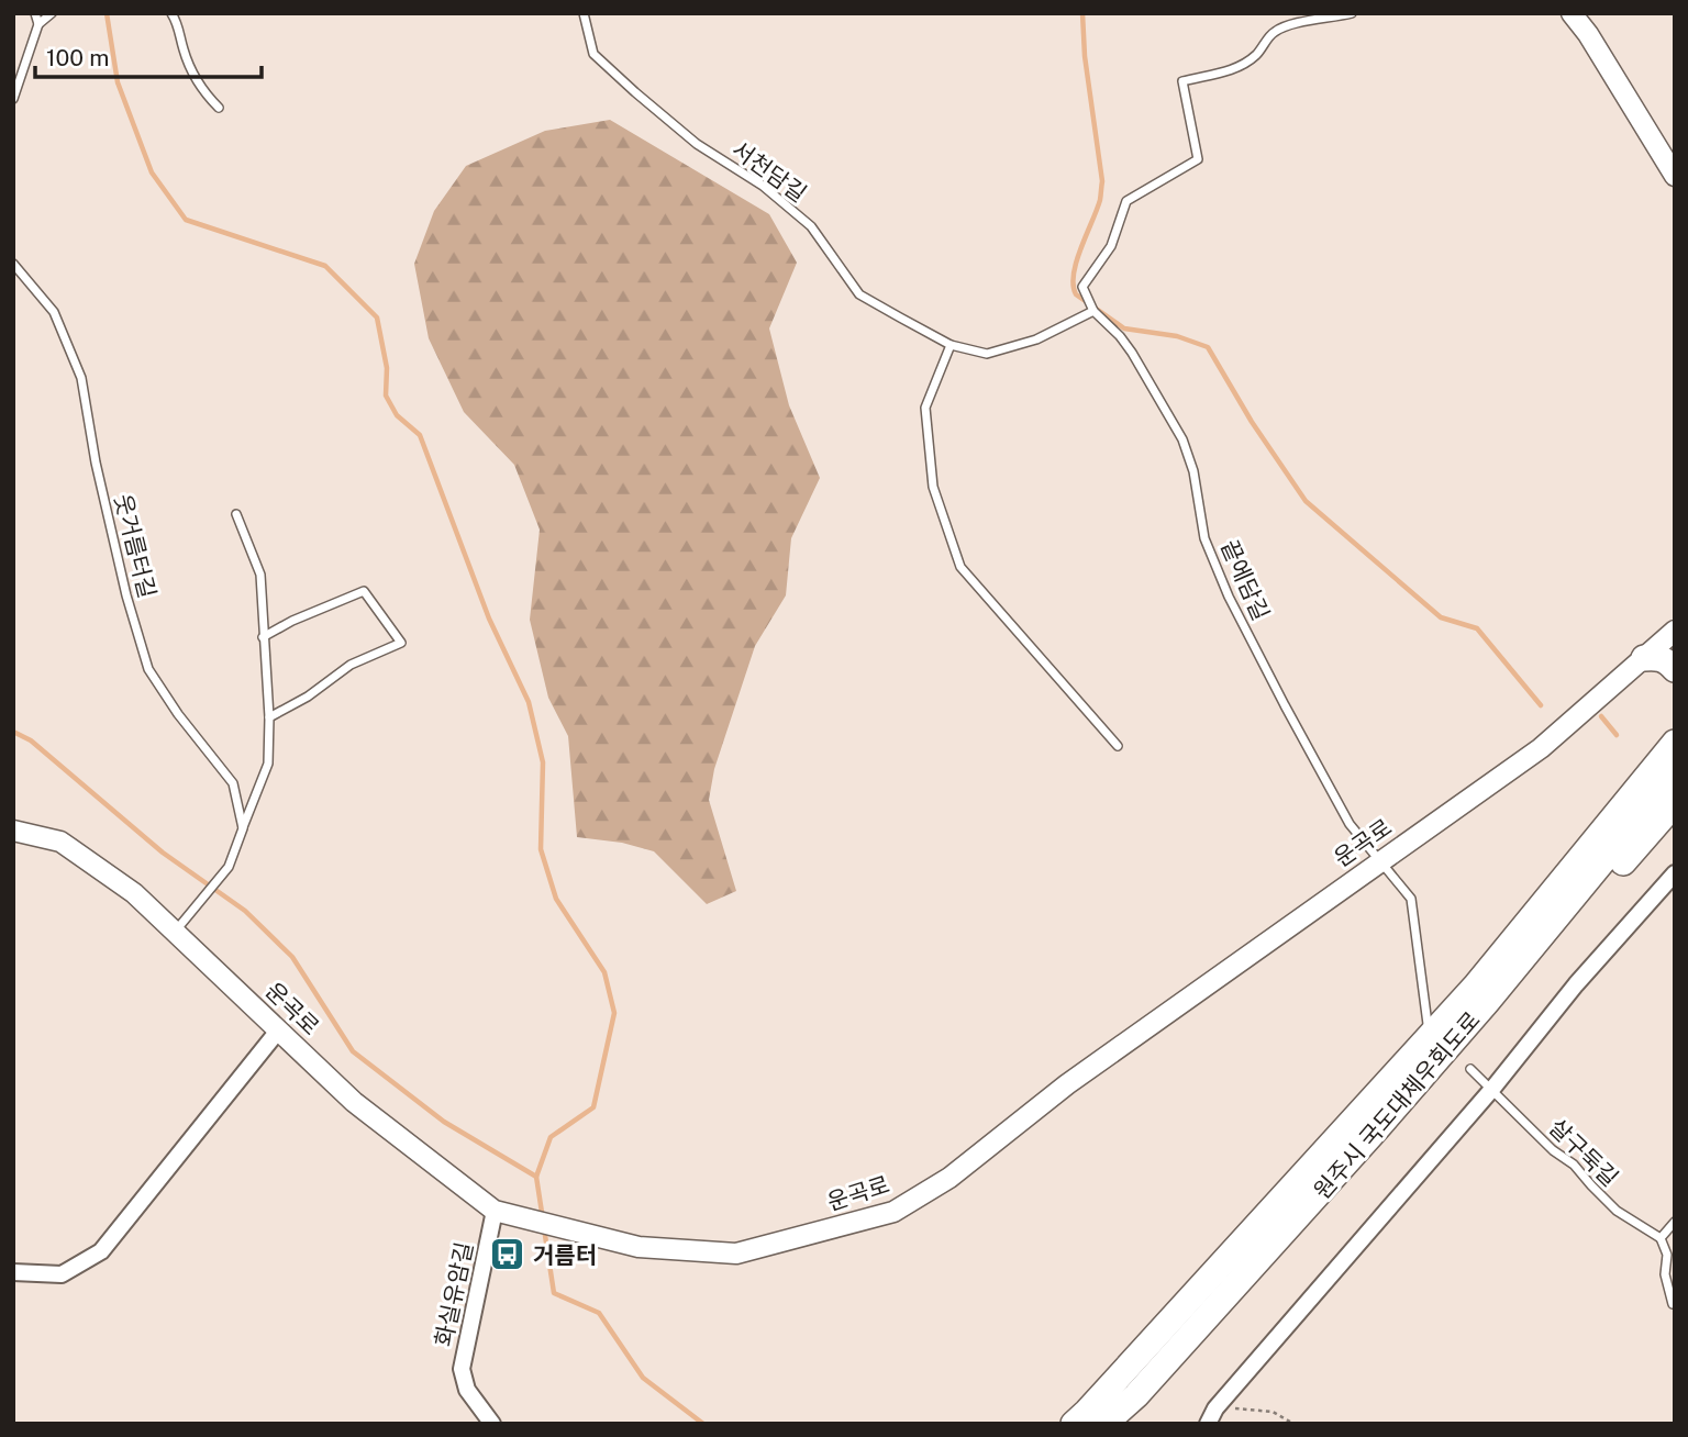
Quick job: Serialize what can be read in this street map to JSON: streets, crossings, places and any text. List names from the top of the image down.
{
  "streets": {
    "highway": ["원주시 국도대체우회도로"],
    "street": ["운곡로", "화실유암길"],
    "lane": [
      "서천담길",
      "웃거름터길",
      "끝에담길",
      "살구둑길"
    ]
  },
  "crossings": [
    ["끝에담길", "운곡로"],
    ["운곡로", "화실유암길"]
  ],
  "places": {
    "bus stop": ["거름터"]
  },
  "scale_bar": "100 m"
}
